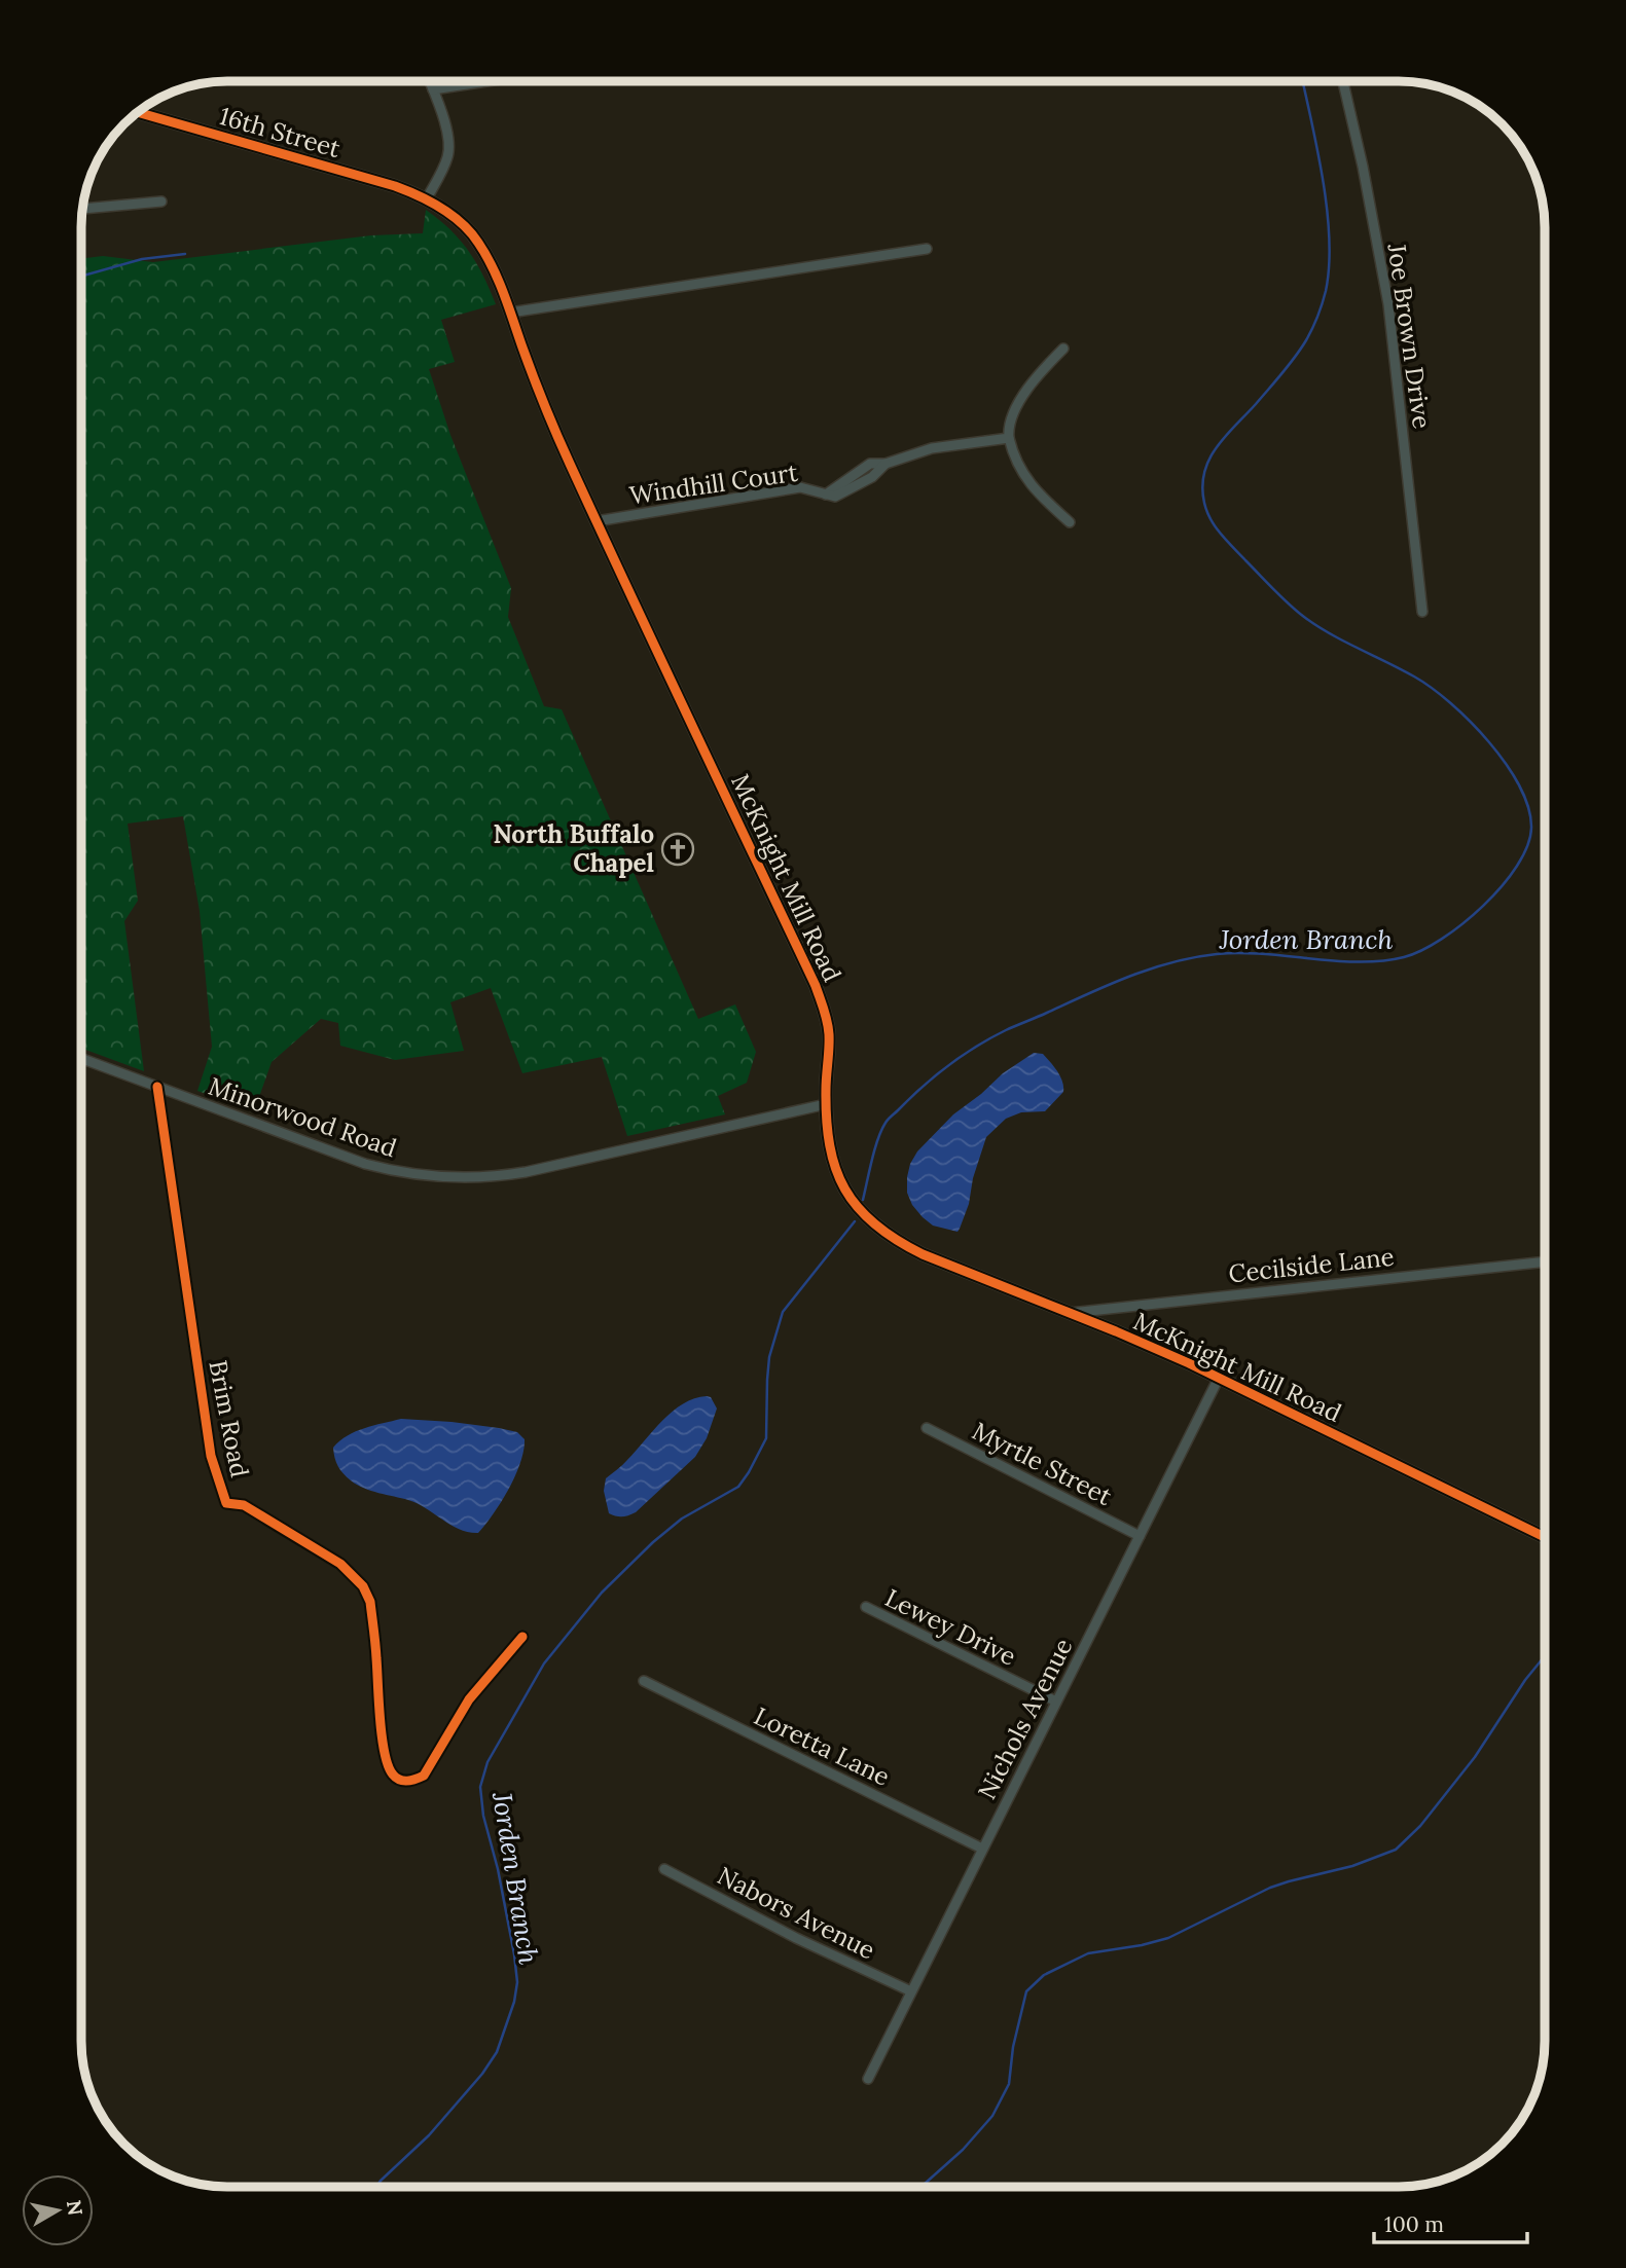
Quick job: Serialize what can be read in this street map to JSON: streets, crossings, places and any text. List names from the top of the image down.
{
  "streets": {
    "street": [
      "16th Street",
      "Joe Brown Drive",
      "Windhill Court",
      "McKnight Mill Road",
      "Minorwood Road",
      "Cecilside Lane",
      "Brim Road",
      "Myrtle Street",
      "Lewey Drive",
      "Nichols Avenue",
      "Loretta Lane",
      "Nabors Avenue"
    ]
  },
  "crossings": [
    ["16th Street", "McKnight Mill Road"],
    ["Windhill Court", "McKnight Mill Road"],
    ["McKnight Mill Road", "Minorwood Road"],
    ["McKnight Mill Road", "Cecilside Lane"],
    ["McKnight Mill Road", "Nichols Avenue"],
    ["Minorwood Road", "Brim Road"],
    ["Myrtle Street", "Nichols Avenue"],
    ["Lewey Drive", "Nichols Avenue"],
    ["Nichols Avenue", "Loretta Lane"],
    ["Nichols Avenue", "Nabors Avenue"]
  ],
  "water": ["Jorden Branch"],
  "places": {
    "church": ["North Buffalo Chapel"]
  },
  "scale_bar": "100 m",
  "north": "right"
}
